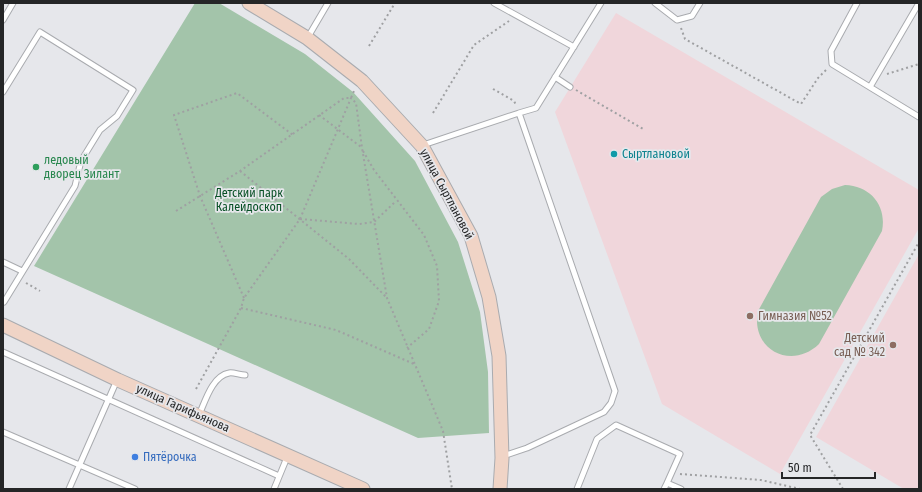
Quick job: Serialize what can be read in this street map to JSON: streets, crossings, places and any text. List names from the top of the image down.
{
  "streets": {
    "street": ["улица Сыртлановой", "улица Гарифьянова"]
  },
  "parks": ["Детский парк Калейдоскоп"],
  "places": [
    "Сыртлановой",
    "ледовый дворец Зилант",
    "Гимназия №52",
    "Детский сад № 342",
    "Пятёрочка"
  ],
  "scale_bar": "50 m"
}
